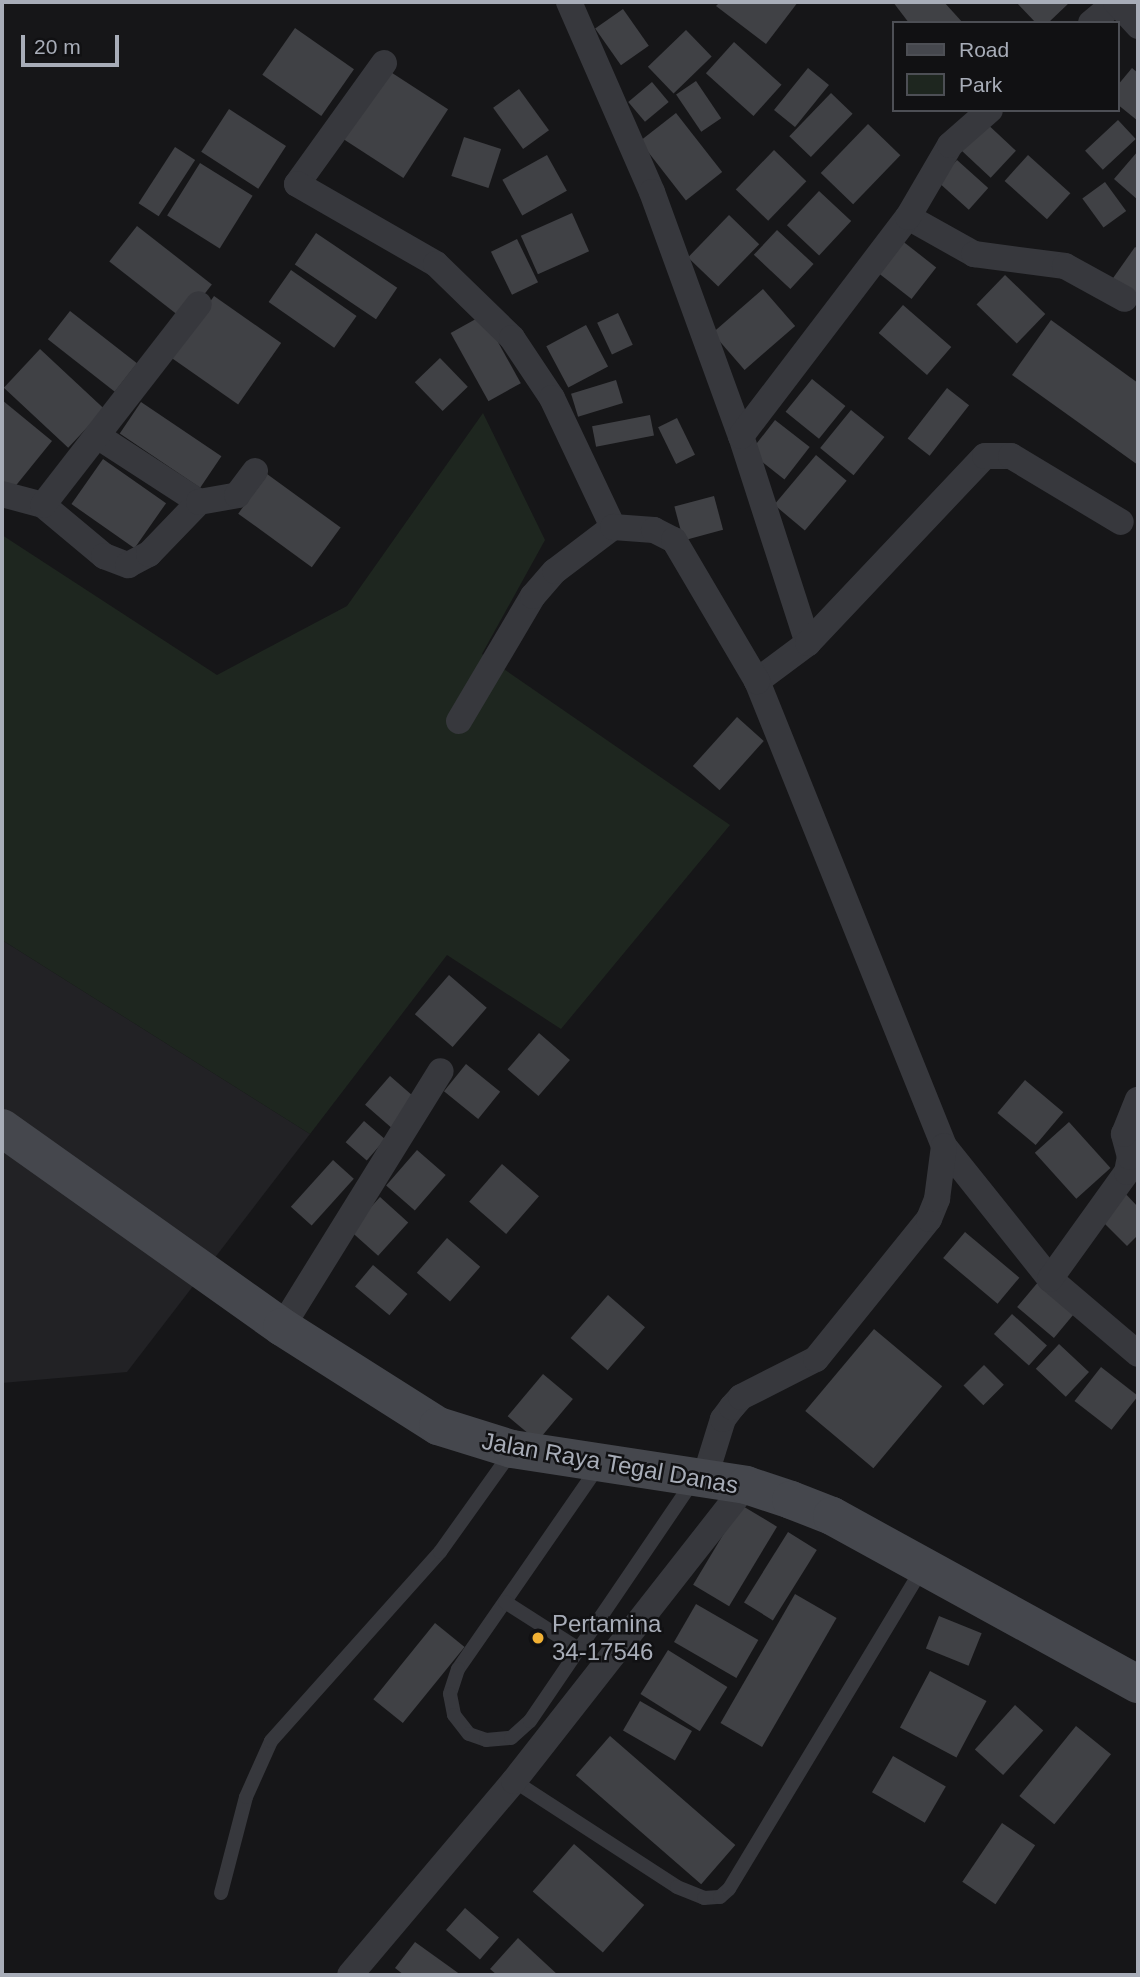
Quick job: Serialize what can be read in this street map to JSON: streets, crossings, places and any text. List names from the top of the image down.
{
  "streets": {
    "street": ["Jalan Raya Tegal Danas"]
  },
  "places": ["Pertamina 34-17546"],
  "legend": ["Road", "Park"],
  "scale_bar": "20 m"
}
